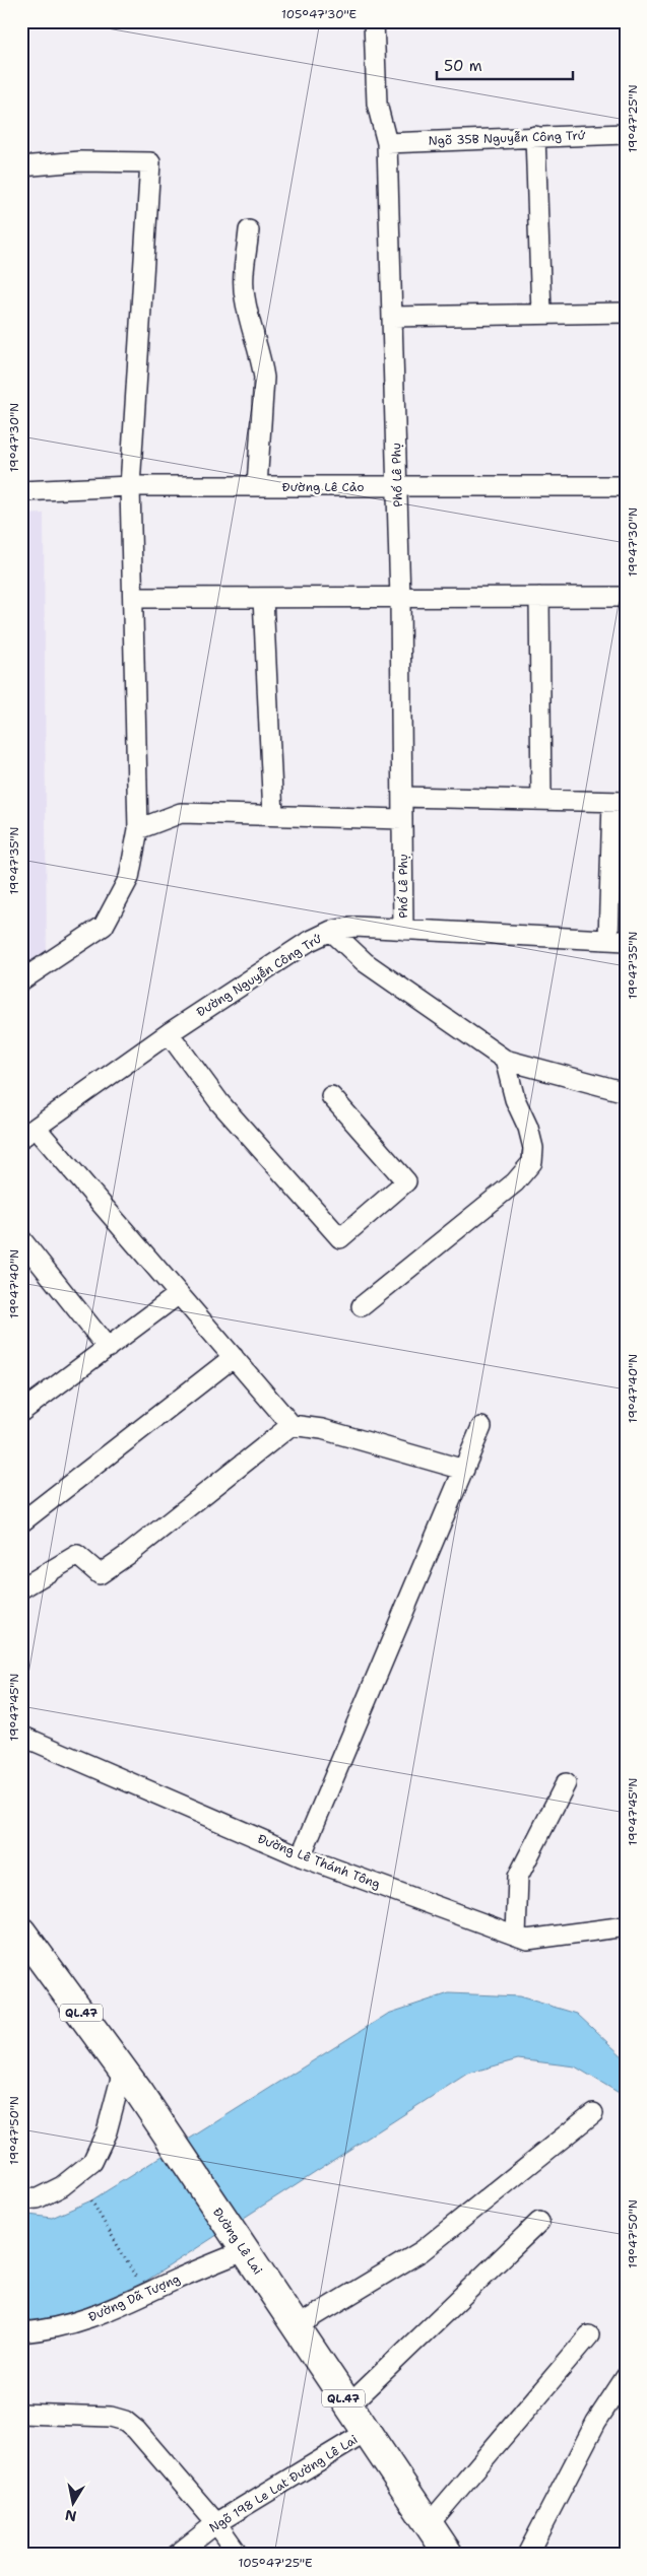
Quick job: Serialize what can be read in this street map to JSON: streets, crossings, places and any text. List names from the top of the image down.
{
  "streets": {
    "highway": ["QL.47", "Đường Lê Lai"],
    "street": [
      "Ngõ 35B Nguyễn Công Trứ",
      "Phố Lê Phụ",
      "Đường Lê Cảo",
      "Đường Nguyễn Công Trứ",
      "Đường Lê Thánh Tông",
      "Đường Dã Tượng",
      "Ngõ 198 Le Lat Đường Lê Lai"
    ]
  },
  "crossings": [
    ["Ngõ 35B Nguyễn Công Trứ", "Phố Lê Phụ"],
    ["Phố Lê Phụ", "Đường Lê Cảo"],
    ["Phố Lê Phụ", "Đường Nguyễn Công Trứ"],
    ["Đường Lê Lai", "Đường Dã Tượng"],
    ["Đường Lê Lai", "Ngõ 198 Le Lat Đường Lê Lai"]
  ],
  "scale_bar": "50 m",
  "north": "bottom",
  "coordinates": [
    "105°47'30\"E",
    "19°47'25\"N",
    "19°47'30\"N",
    "19°47'35\"N",
    "19°47'40\"N",
    "19°47'45\"N",
    "19°47'50\"N",
    "105°47'25\"E"
  ]
}
